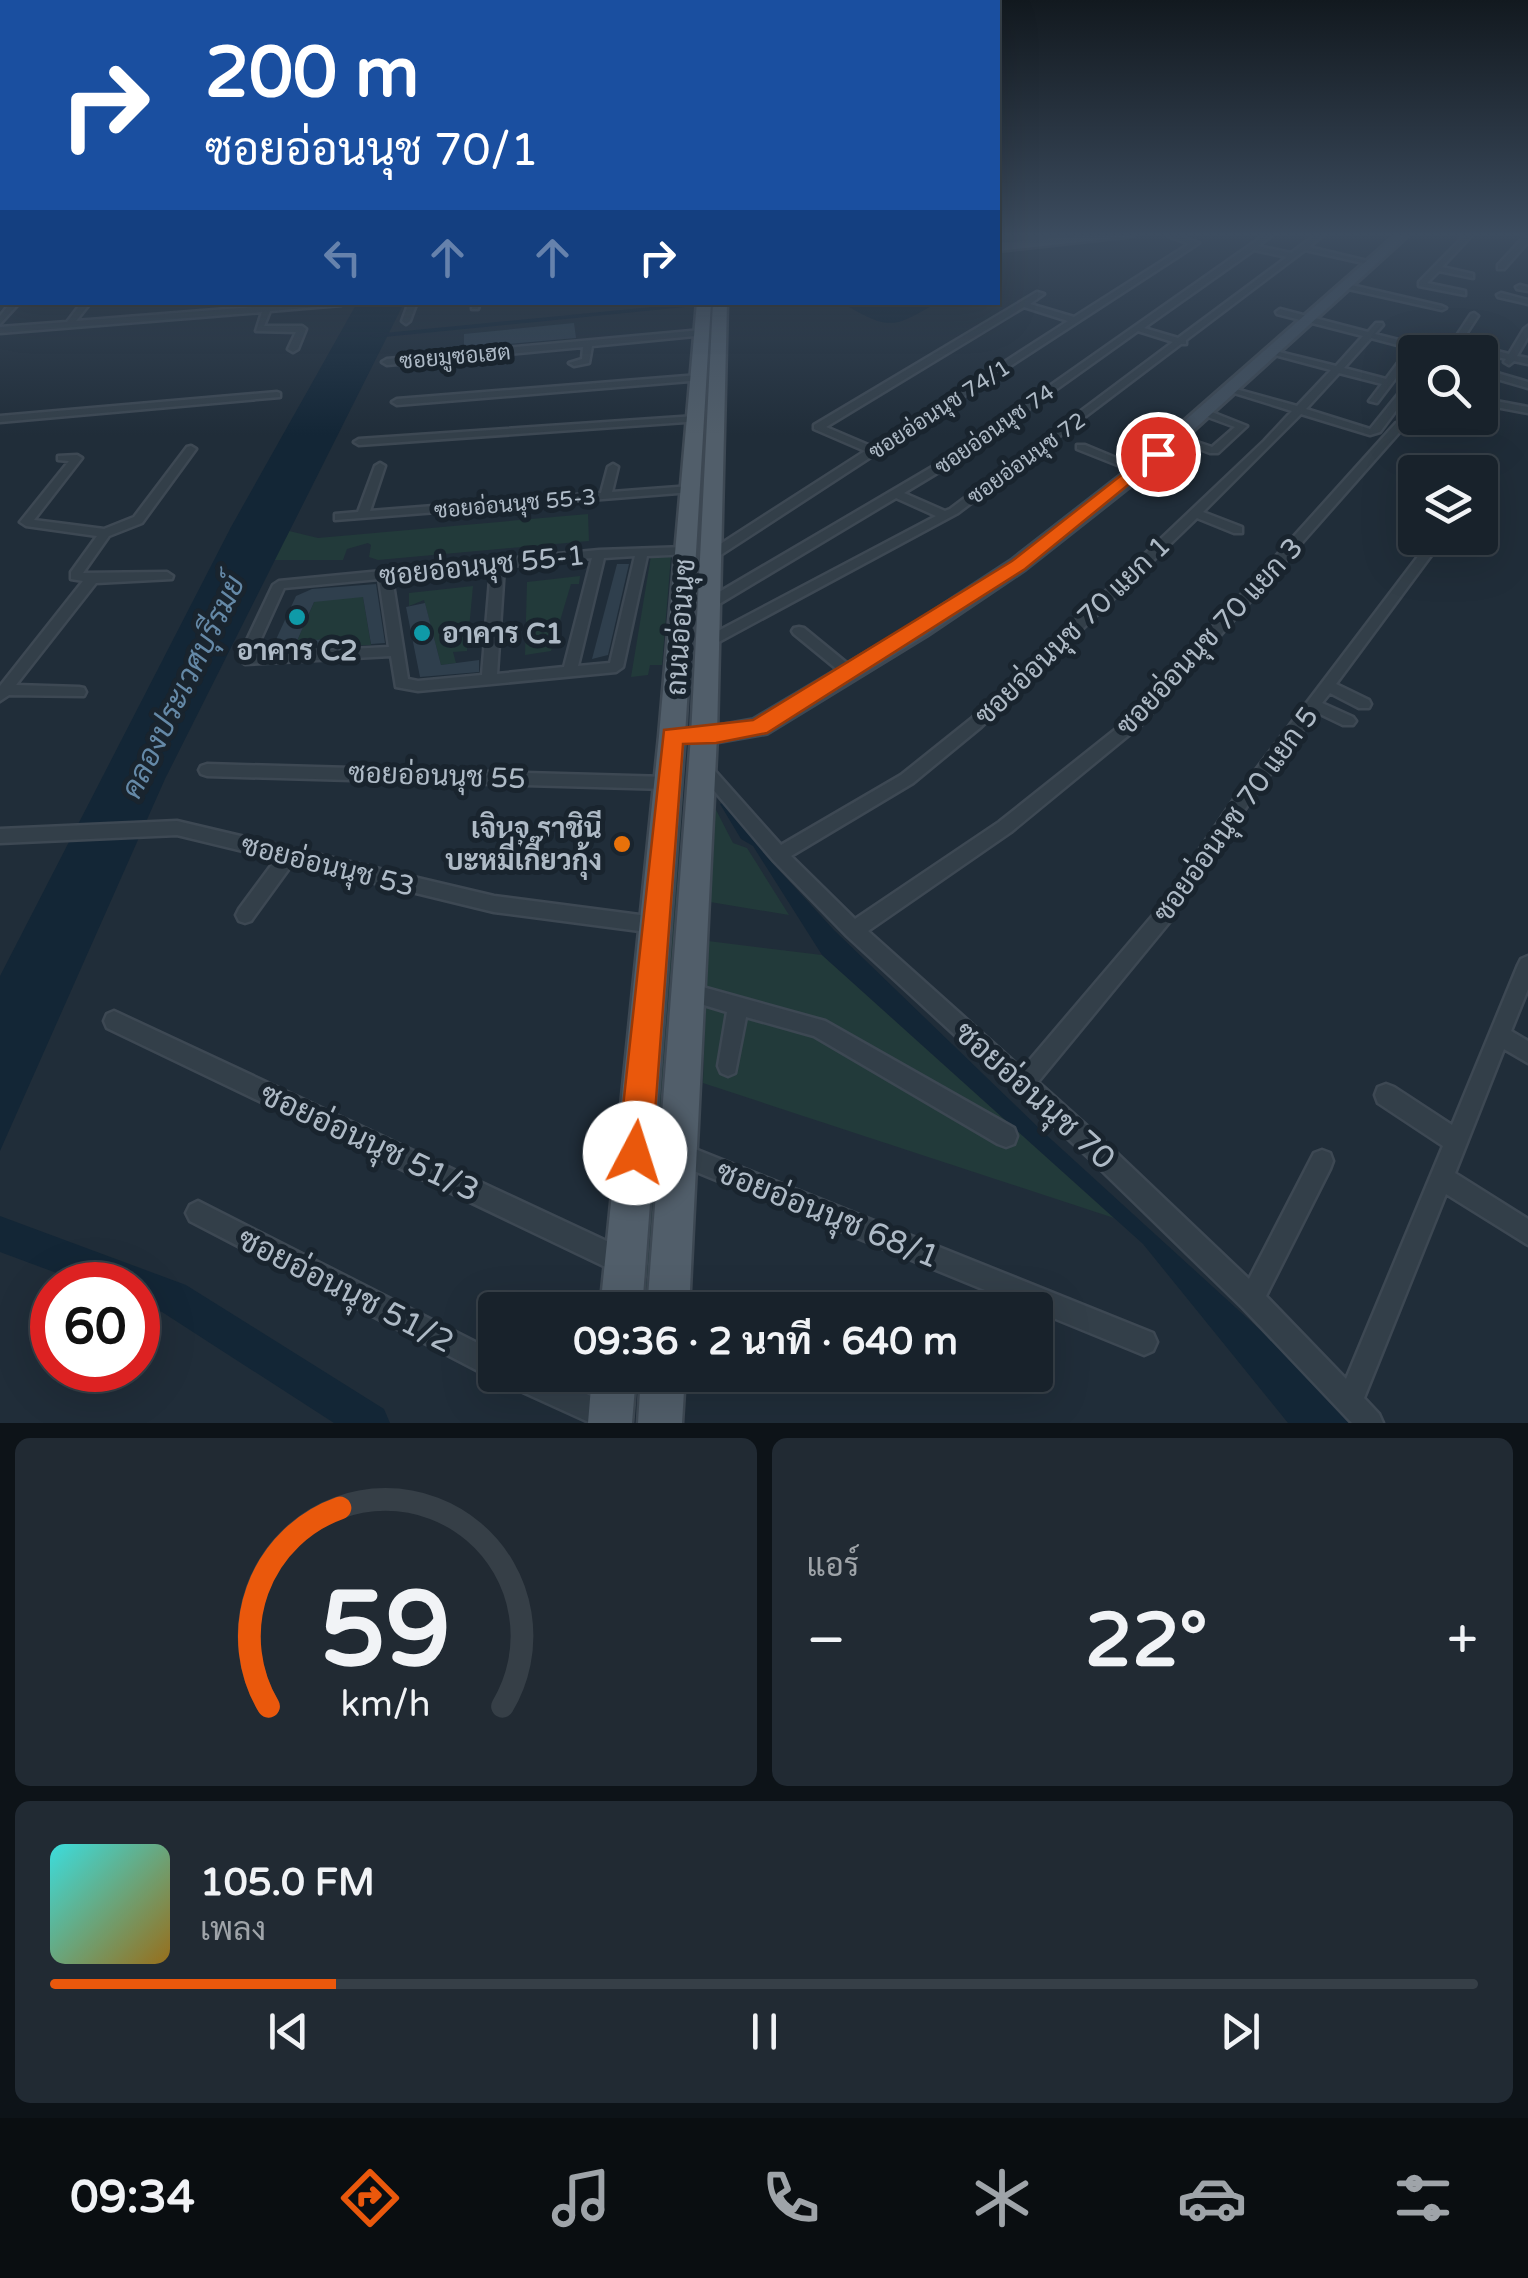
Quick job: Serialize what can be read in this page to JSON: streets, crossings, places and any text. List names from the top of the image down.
{
  "streets": {
    "main road": ["ถนนอ่อนนุช"],
    "street": [
      "ซอยมูซอเฮต",
      "ซอยอ่อนนุช 74/1",
      "ซอยอ่อนนุช 74",
      "ซอยอ่อนนุช 72",
      "ซอยอ่อนนุช 55-3",
      "ซอยอ่อนนุช 55-1",
      "ซอยอ่อนนุช 70 แยก 1",
      "ซอยอ่อนนุช 70 แยก 3",
      "ซอยอ่อนนุช 55",
      "ซอยอ่อนนุช 70 แยก 5",
      "ซอยอ่อนนุช 53",
      "ซอยอ่อนนุช 70",
      "ซอยอ่อนนุช 51/3",
      "ซอยอ่อนนุช 68/1",
      "ซอยอ่อนนุช 51/2"
    ]
  },
  "crossings": [
    ["ซอยมูซอเฮต", "ถนนอ่อนนุช"],
    ["ซอยอ่อนนุช 74/1", "ถนนอ่อนนุช"],
    ["ซอยอ่อนนุช 74", "ถนนอ่อนนุช"],
    ["ซอยอ่อนนุช 72", "ถนนอ่อนนุช"],
    ["ซอยอ่อนนุช 55-3", "ถนนอ่อนนุช"],
    ["ซอยอ่อนนุช 55-1", "ถนนอ่อนนุช"],
    ["ถนนอ่อนนุช", "ซอยอ่อนนุช 55"],
    ["ถนนอ่อนนุช", "ซอยอ่อนนุช 53"],
    ["ถนนอ่อนนุช", "ซอยอ่อนนุช 70"],
    ["ถนนอ่อนนุช", "ซอยอ่อนนุช 51/3"],
    ["ถนนอ่อนนุช", "ซอยอ่อนนุช 68/1"],
    ["ซอยอ่อนนุช 70 แยก 1", "ซอยอ่อนนุช 70"],
    ["ซอยอ่อนนุช 70 แยก 3", "ซอยอ่อนนุช 70"],
    ["ซอยอ่อนนุช 70 แยก 5", "ซอยอ่อนนุช 70"]
  ],
  "water": ["คลองประเวศบุรีรมย์"],
  "places": ["อาคาร C2", "อาคาร C1", "เจินจู ราชินี บะหมี่เกี๊ยวกุ้ง"],
  "page": {
    "turn": ["200 m", "ซอยอ่อนนุช 70/1"],
    "limit": "60",
    "trip": "09:36 · 2 นาที · 640 m",
    "tile": "แอร์",
    "heat": ["−", "22°", "+"],
    "song": ["105.0 FM", "เพลง"],
    "tabs": "09:34",
    "gauge": ["59", "km/h"]
  }
}
